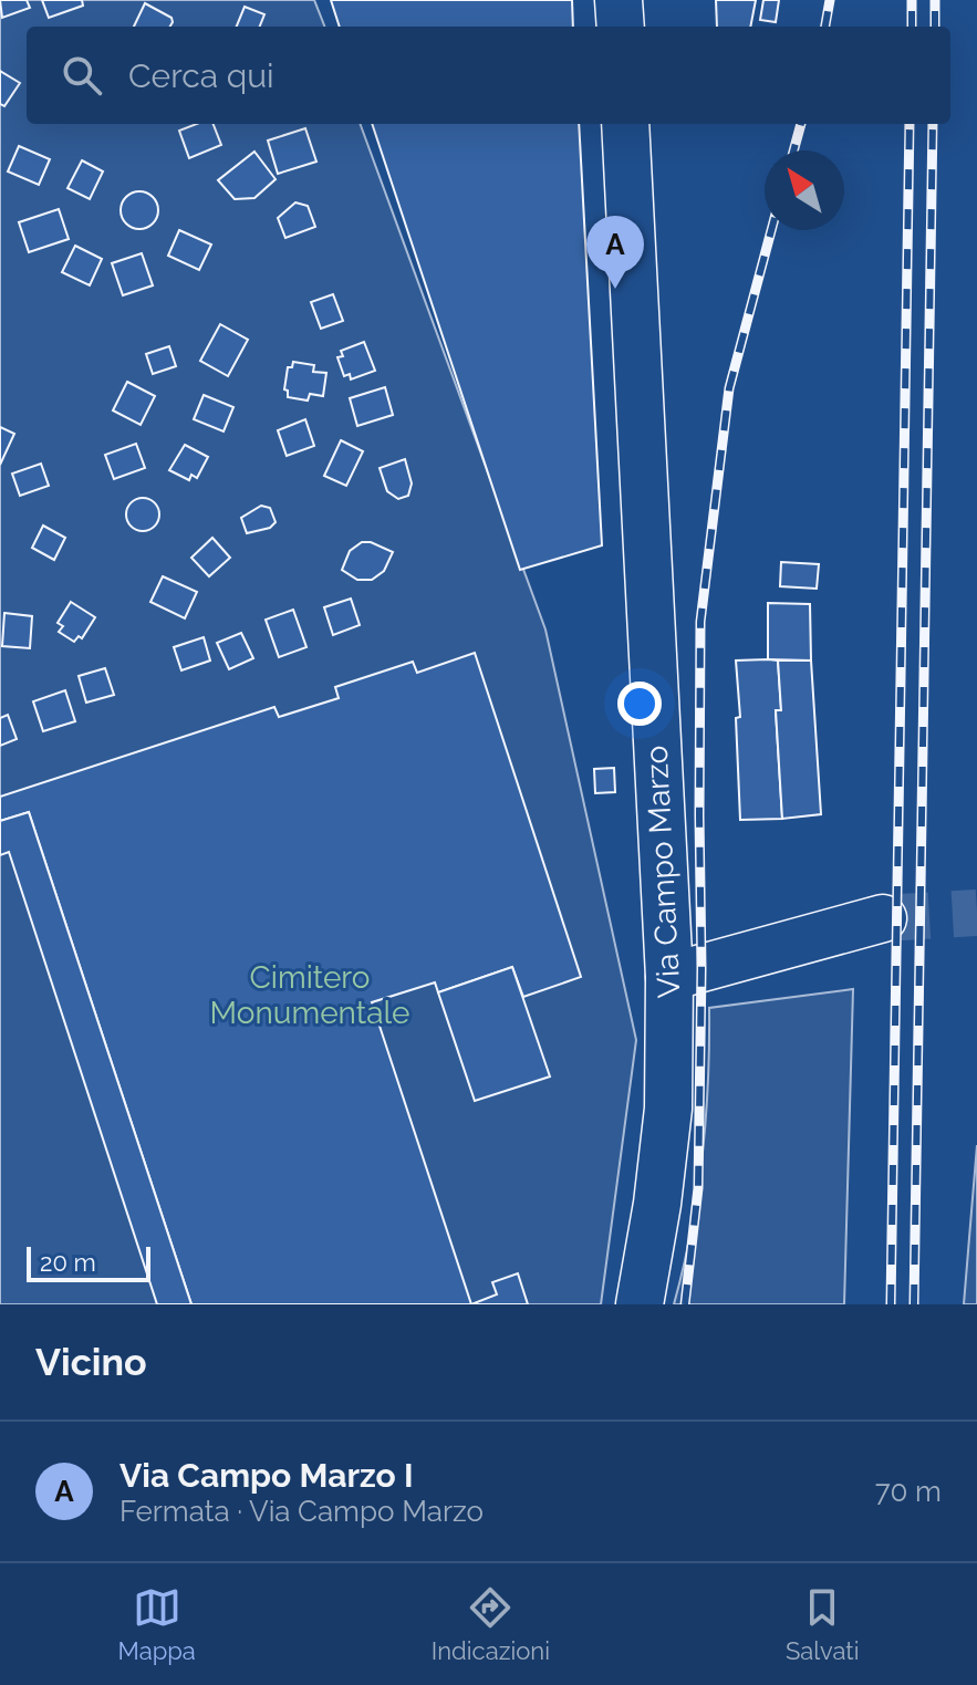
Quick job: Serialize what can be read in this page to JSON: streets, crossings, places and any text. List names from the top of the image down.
{
  "streets": {
    "street": ["Via Campo Marzo"]
  },
  "parks": ["Cimitero Monumentale"],
  "scale_bar": "20 m",
  "north": "top left",
  "page": {
    "search": "Cerca qui",
    "pins": "A",
    "scale": "20 m",
    "heading": "Vicino",
    "list": [
      {
        "mark": "A",
        "name": "Via Campo Marzo I",
        "note": "Fermata · Via Campo Marzo",
        "value": "70 m"
      }
    ],
    "nav": ["Mappa", "Indicazioni", "Salvati"]
  }
}
